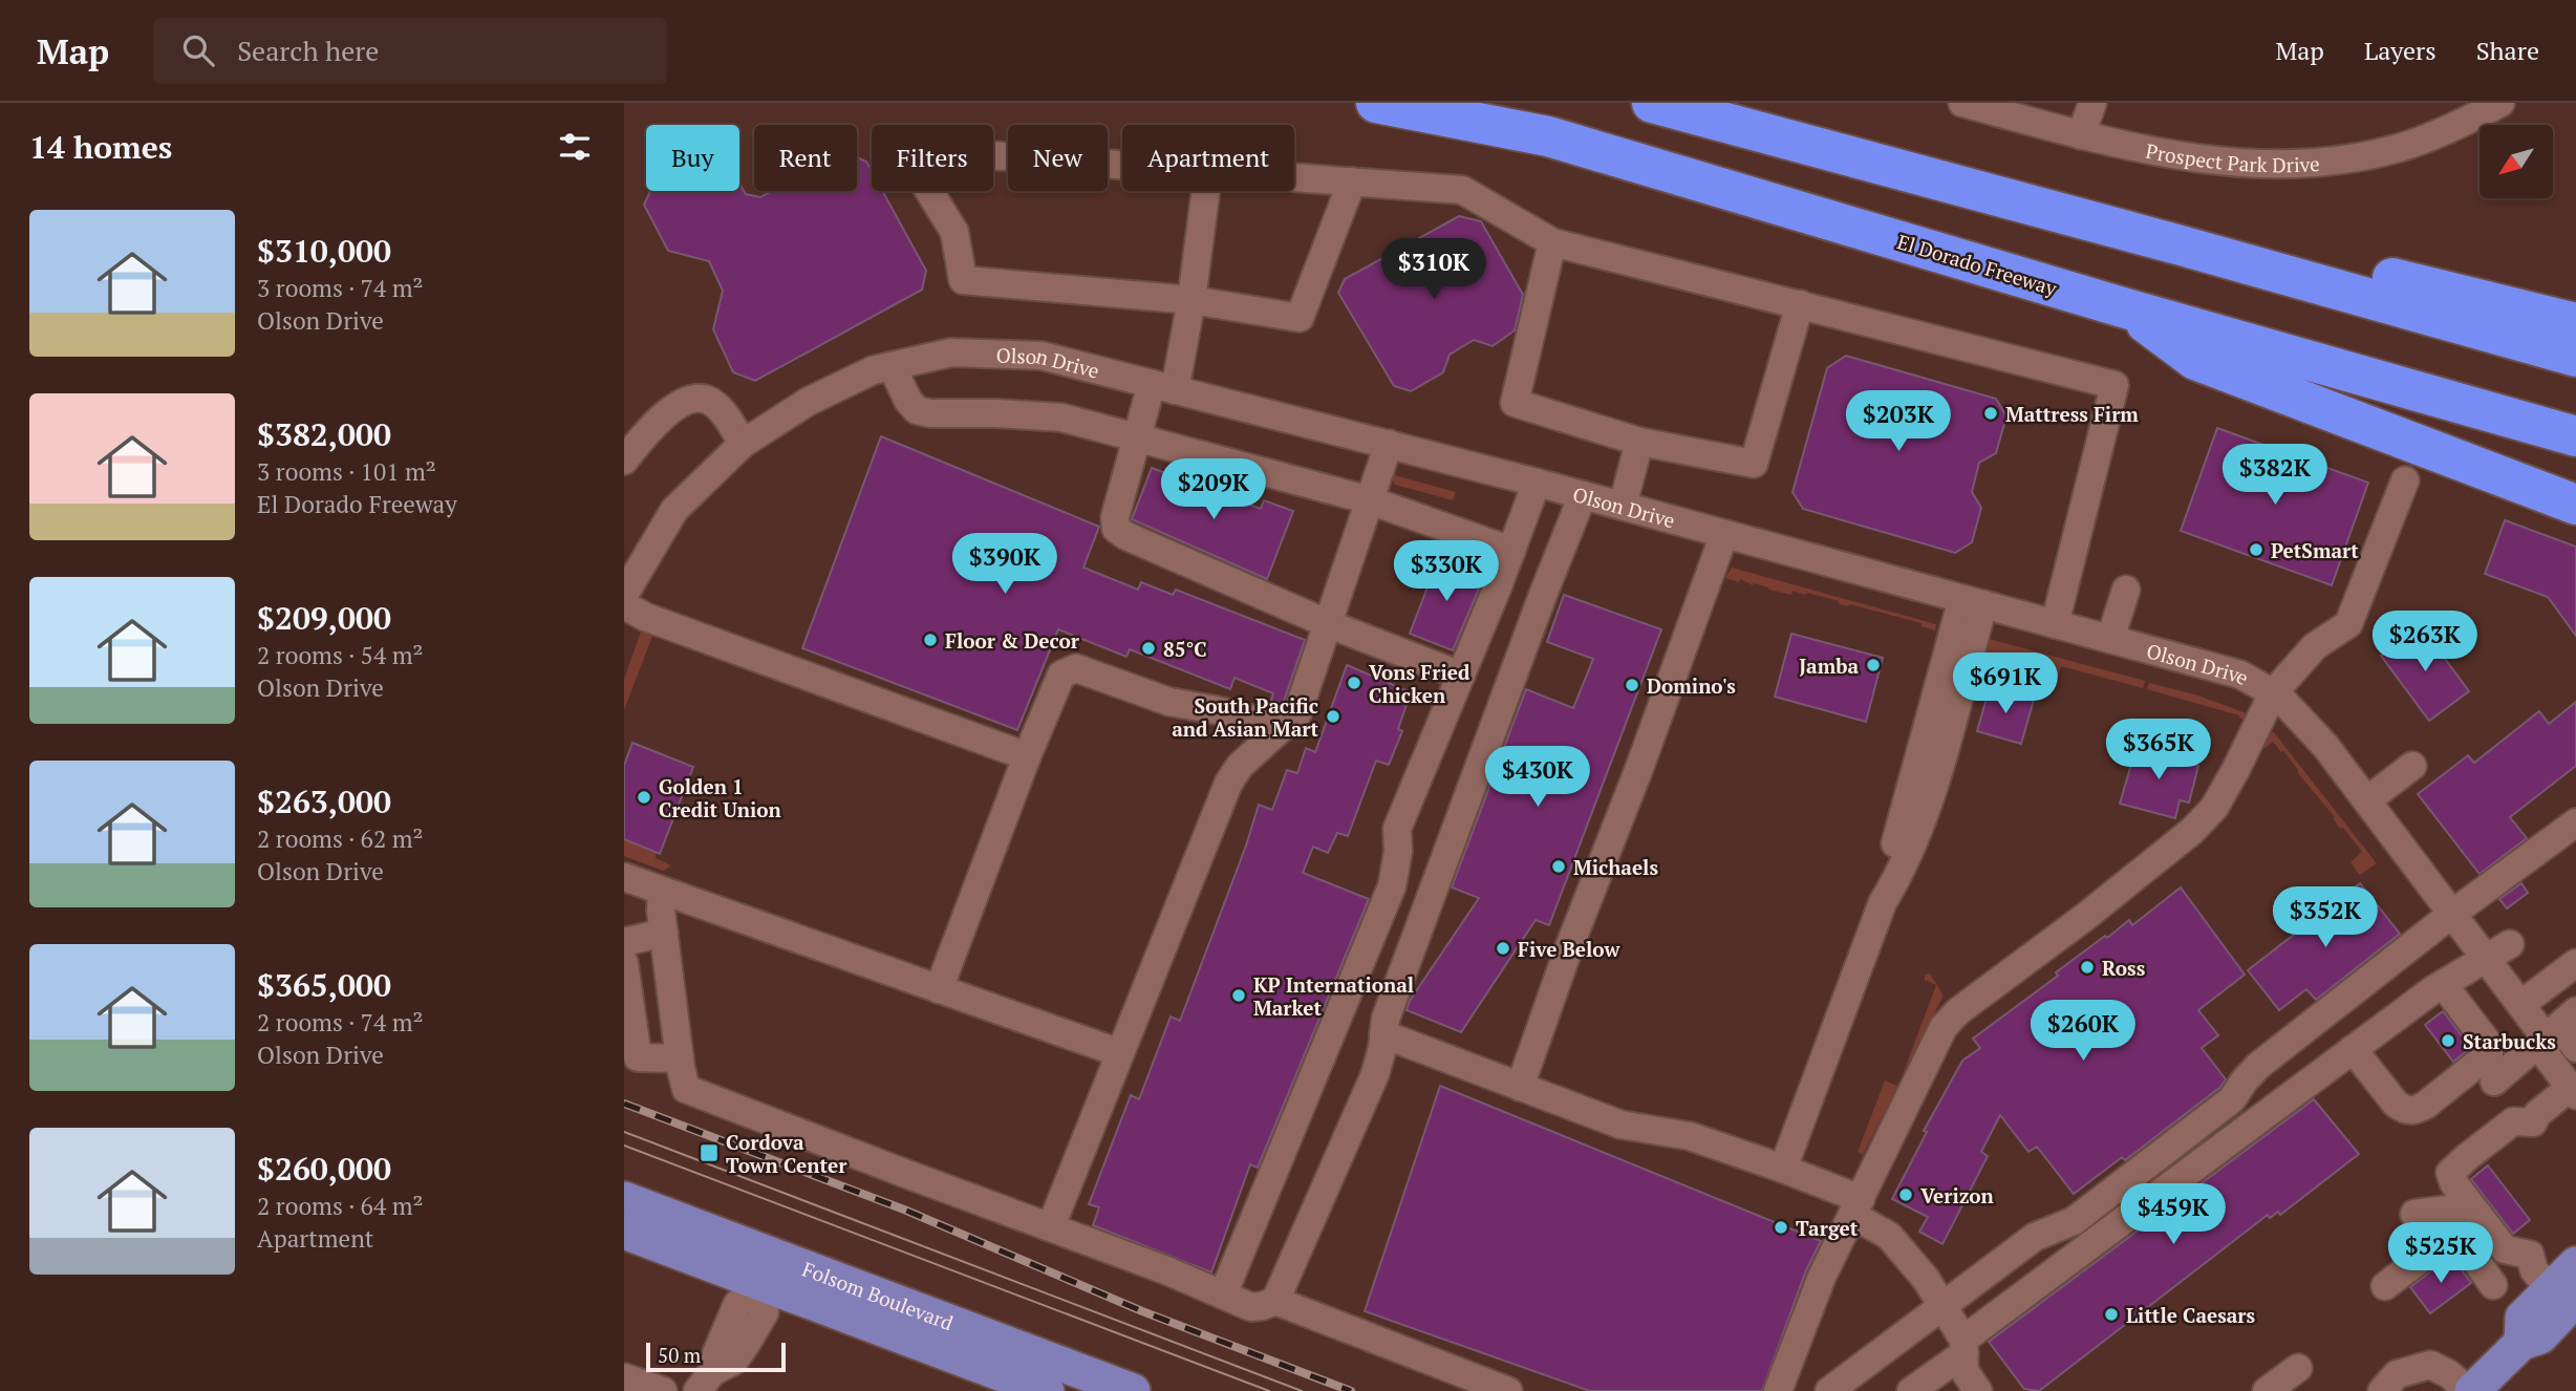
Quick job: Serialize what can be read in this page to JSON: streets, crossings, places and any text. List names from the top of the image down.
{
  "streets": {
    "highway": ["El Dorado Freeway"],
    "main road": ["Folsom Boulevard"],
    "street": ["Prospect Park Drive", "Olson Drive"]
  },
  "places": {
    "other": [
      "Mattress Firm",
      "PetSmart",
      "Floor & Decor",
      "85°C",
      "Jamba",
      "Vons Fried Chicken",
      "Domino's",
      "South Pacific and Asian Mart",
      "Golden 1 Credit Union",
      "Michaels",
      "Five Below",
      "Ross",
      "KP International Market",
      "Starbucks",
      "Verizon",
      "Target",
      "Little Caesars"
    ],
    "transit": ["Cordova Town Center"]
  },
  "scale_bar": "50 m",
  "north": "bottom left",
  "page": {
    "header": "Map",
    "search": "Search here",
    "nav": ["Map", "Layers", "Share"],
    "heading": "14 homes",
    "chip": [
      "Buy",
      "Rent",
      "Filters",
      "New",
      "Apartment"
    ],
    "list": [
      {
        "name": "$310,000",
        "note": "3 rooms · 74 m² · Olson Drive"
      },
      {
        "name": "$382,000",
        "note": "3 rooms · 101 m² · El Dorado Freeway"
      },
      {
        "name": "$209,000",
        "note": "2 rooms · 54 m² · Olson Drive"
      },
      {
        "name": "$263,000",
        "note": "2 rooms · 62 m² · Olson Drive"
      },
      {
        "name": "$365,000",
        "note": "2 rooms · 74 m² · Olson Drive"
      },
      {
        "name": "$260,000",
        "note": "2 rooms · 64 m² · Apartment"
      }
    ],
    "price": [
      "$310K",
      "$203K",
      "$382K",
      "$209K",
      "$390K",
      "$330K",
      "$263K",
      "$691K",
      "$365K",
      "$430K",
      "$352K",
      "$260K",
      "$459K",
      "$525K"
    ],
    "scale": "50 m"
  }
}
